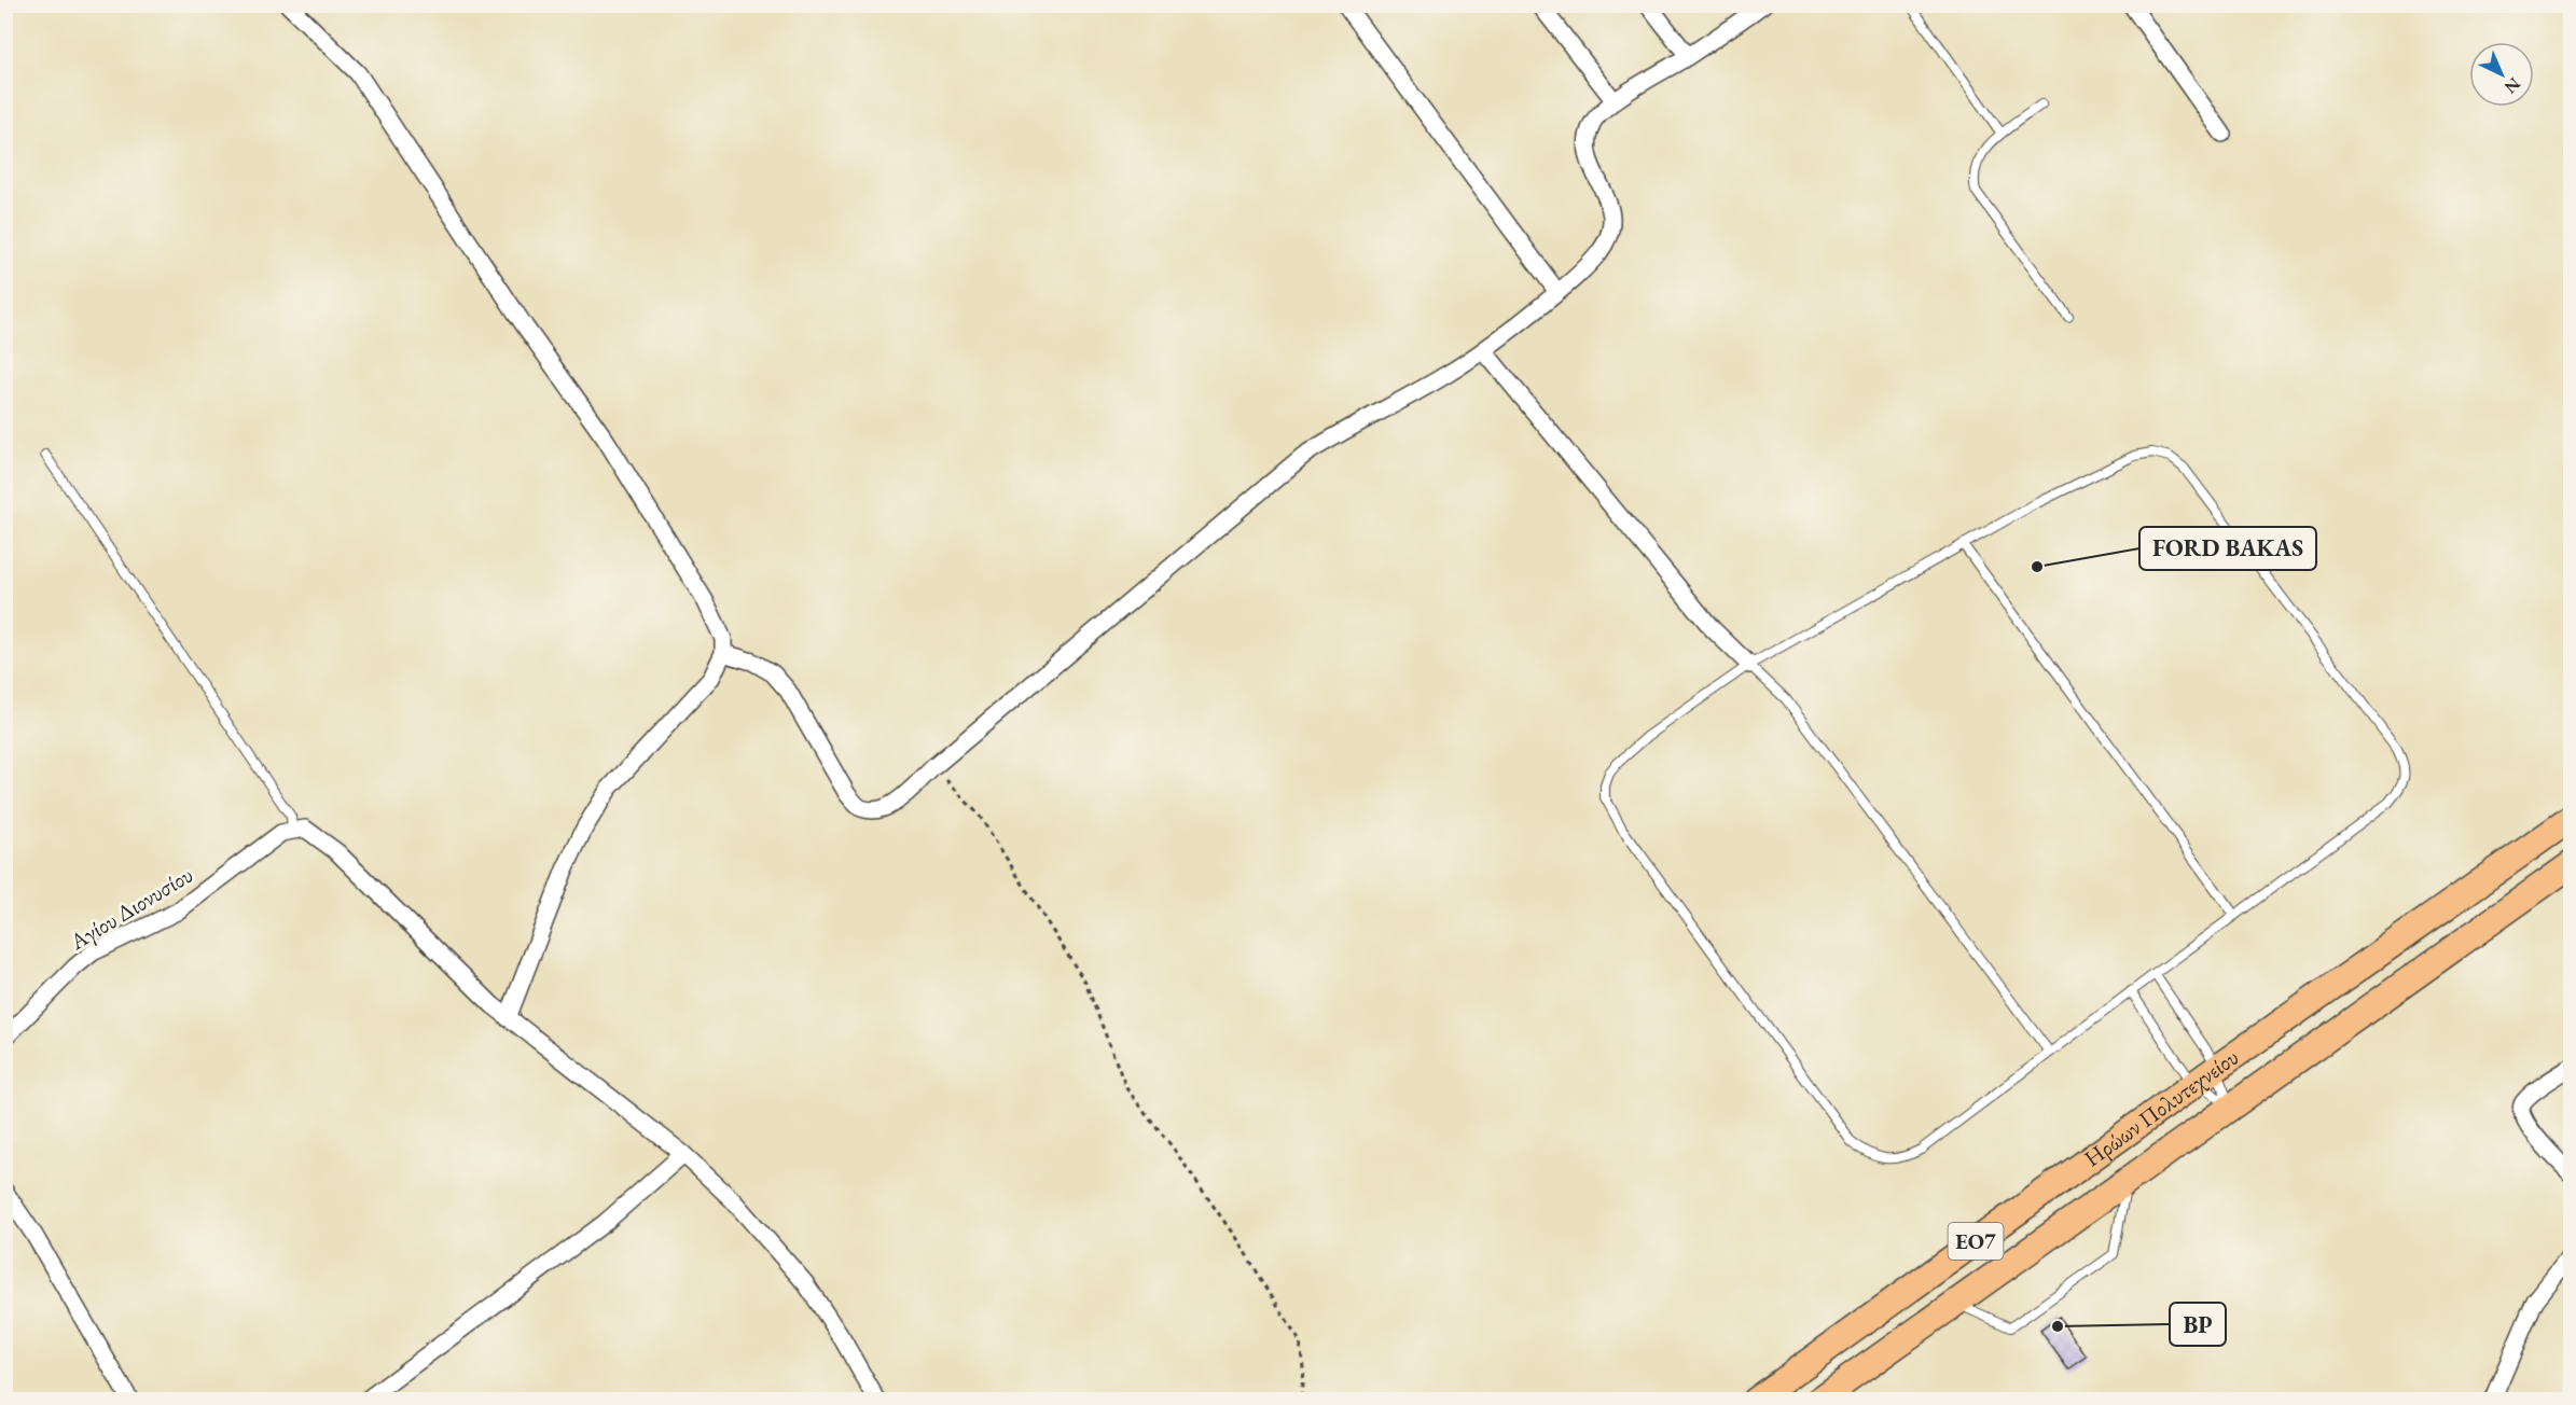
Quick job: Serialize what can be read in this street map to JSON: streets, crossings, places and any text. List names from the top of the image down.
{
  "streets": {
    "main road": ["Ηρώων Πολυτεχνείου", "ΕΟ7"],
    "street": ["Αγίου Διονυσίου"]
  },
  "places": ["FORD BAKAS", "BP"],
  "north": "bottom right"
}
